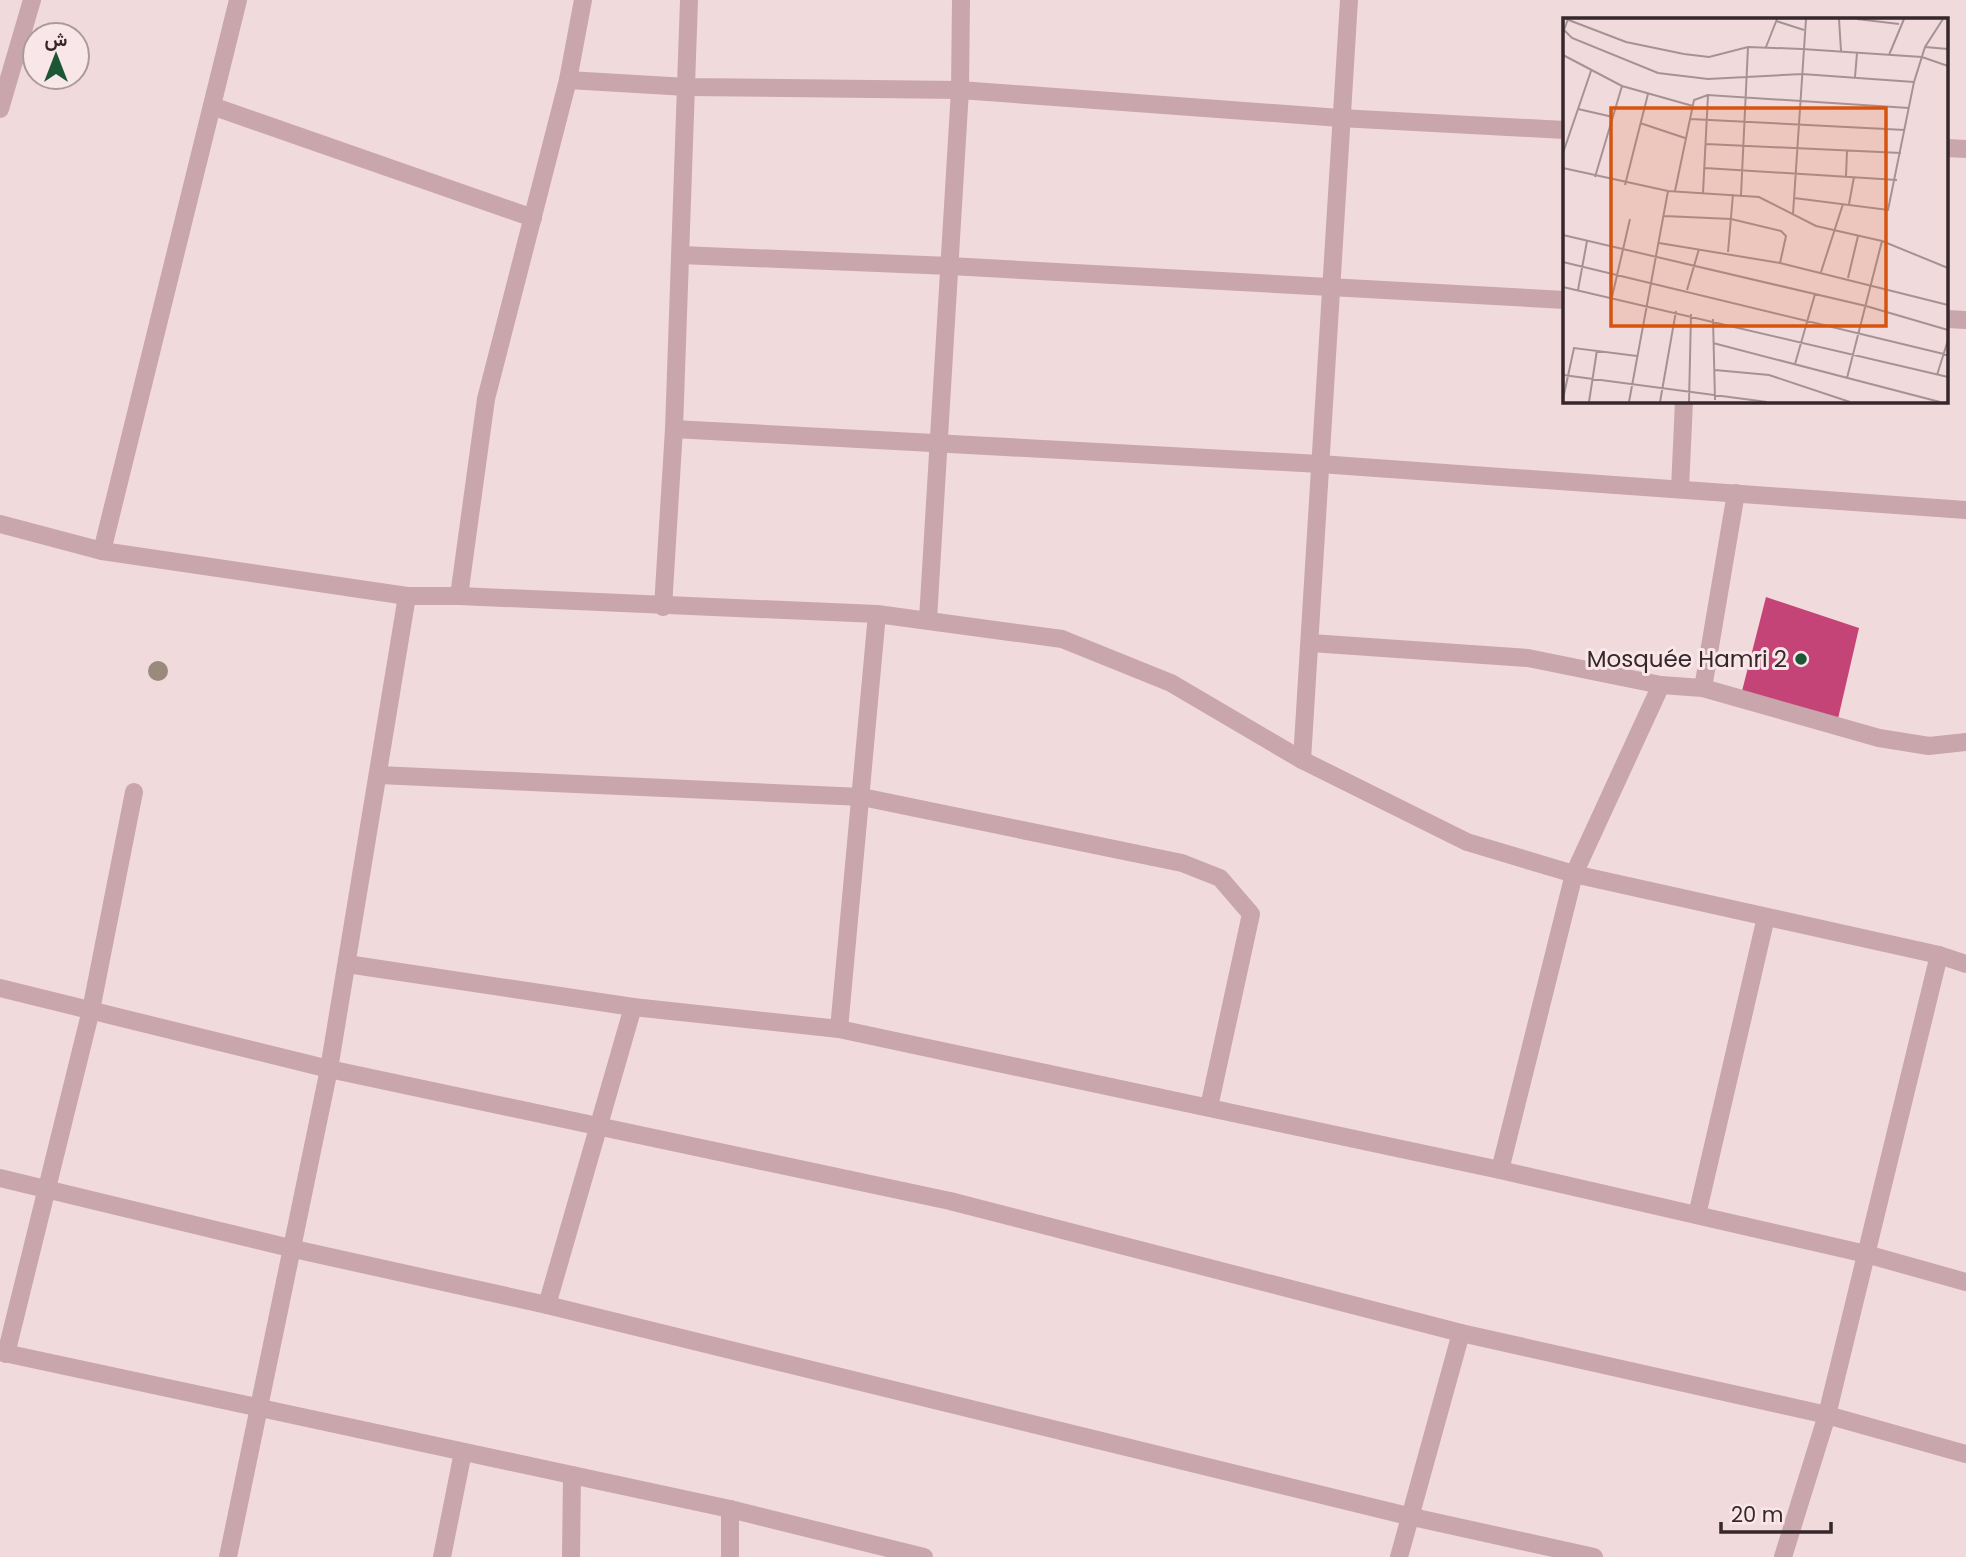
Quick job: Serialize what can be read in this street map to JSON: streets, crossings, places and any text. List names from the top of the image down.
{
  "places": ["Mosquée Hamri 2"],
  "scale_bar": "20 m",
  "north": "top"
}
